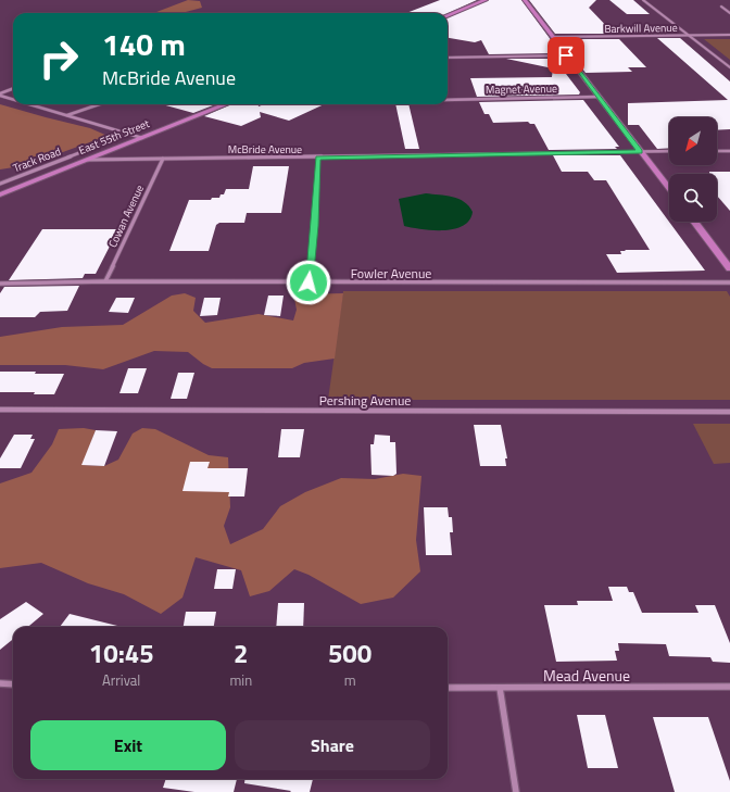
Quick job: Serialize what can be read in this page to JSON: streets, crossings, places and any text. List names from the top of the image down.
{
  "streets": {
    "main road": ["East 55th Street"],
    "street": [
      "Barkwill Avenue",
      "Magnet Avenue",
      "McBride Avenue",
      "Track Road",
      "Cowan Avenue",
      "Fowler Avenue",
      "Pershing Avenue",
      "Mead Avenue"
    ]
  },
  "crossings": [
    ["East 55th Street", "McBride Avenue"],
    ["McBride Avenue", "Cowan Avenue"],
    ["Cowan Avenue", "Fowler Avenue"]
  ],
  "north": "bottom left",
  "page": {
    "turn": ["140 m", "McBride Avenue"],
    "eta": [
      "10:45",
      "Arrival",
      "2",
      "min",
      "500",
      "m"
    ],
    "buttons": ["Exit", "Share"]
  }
}
